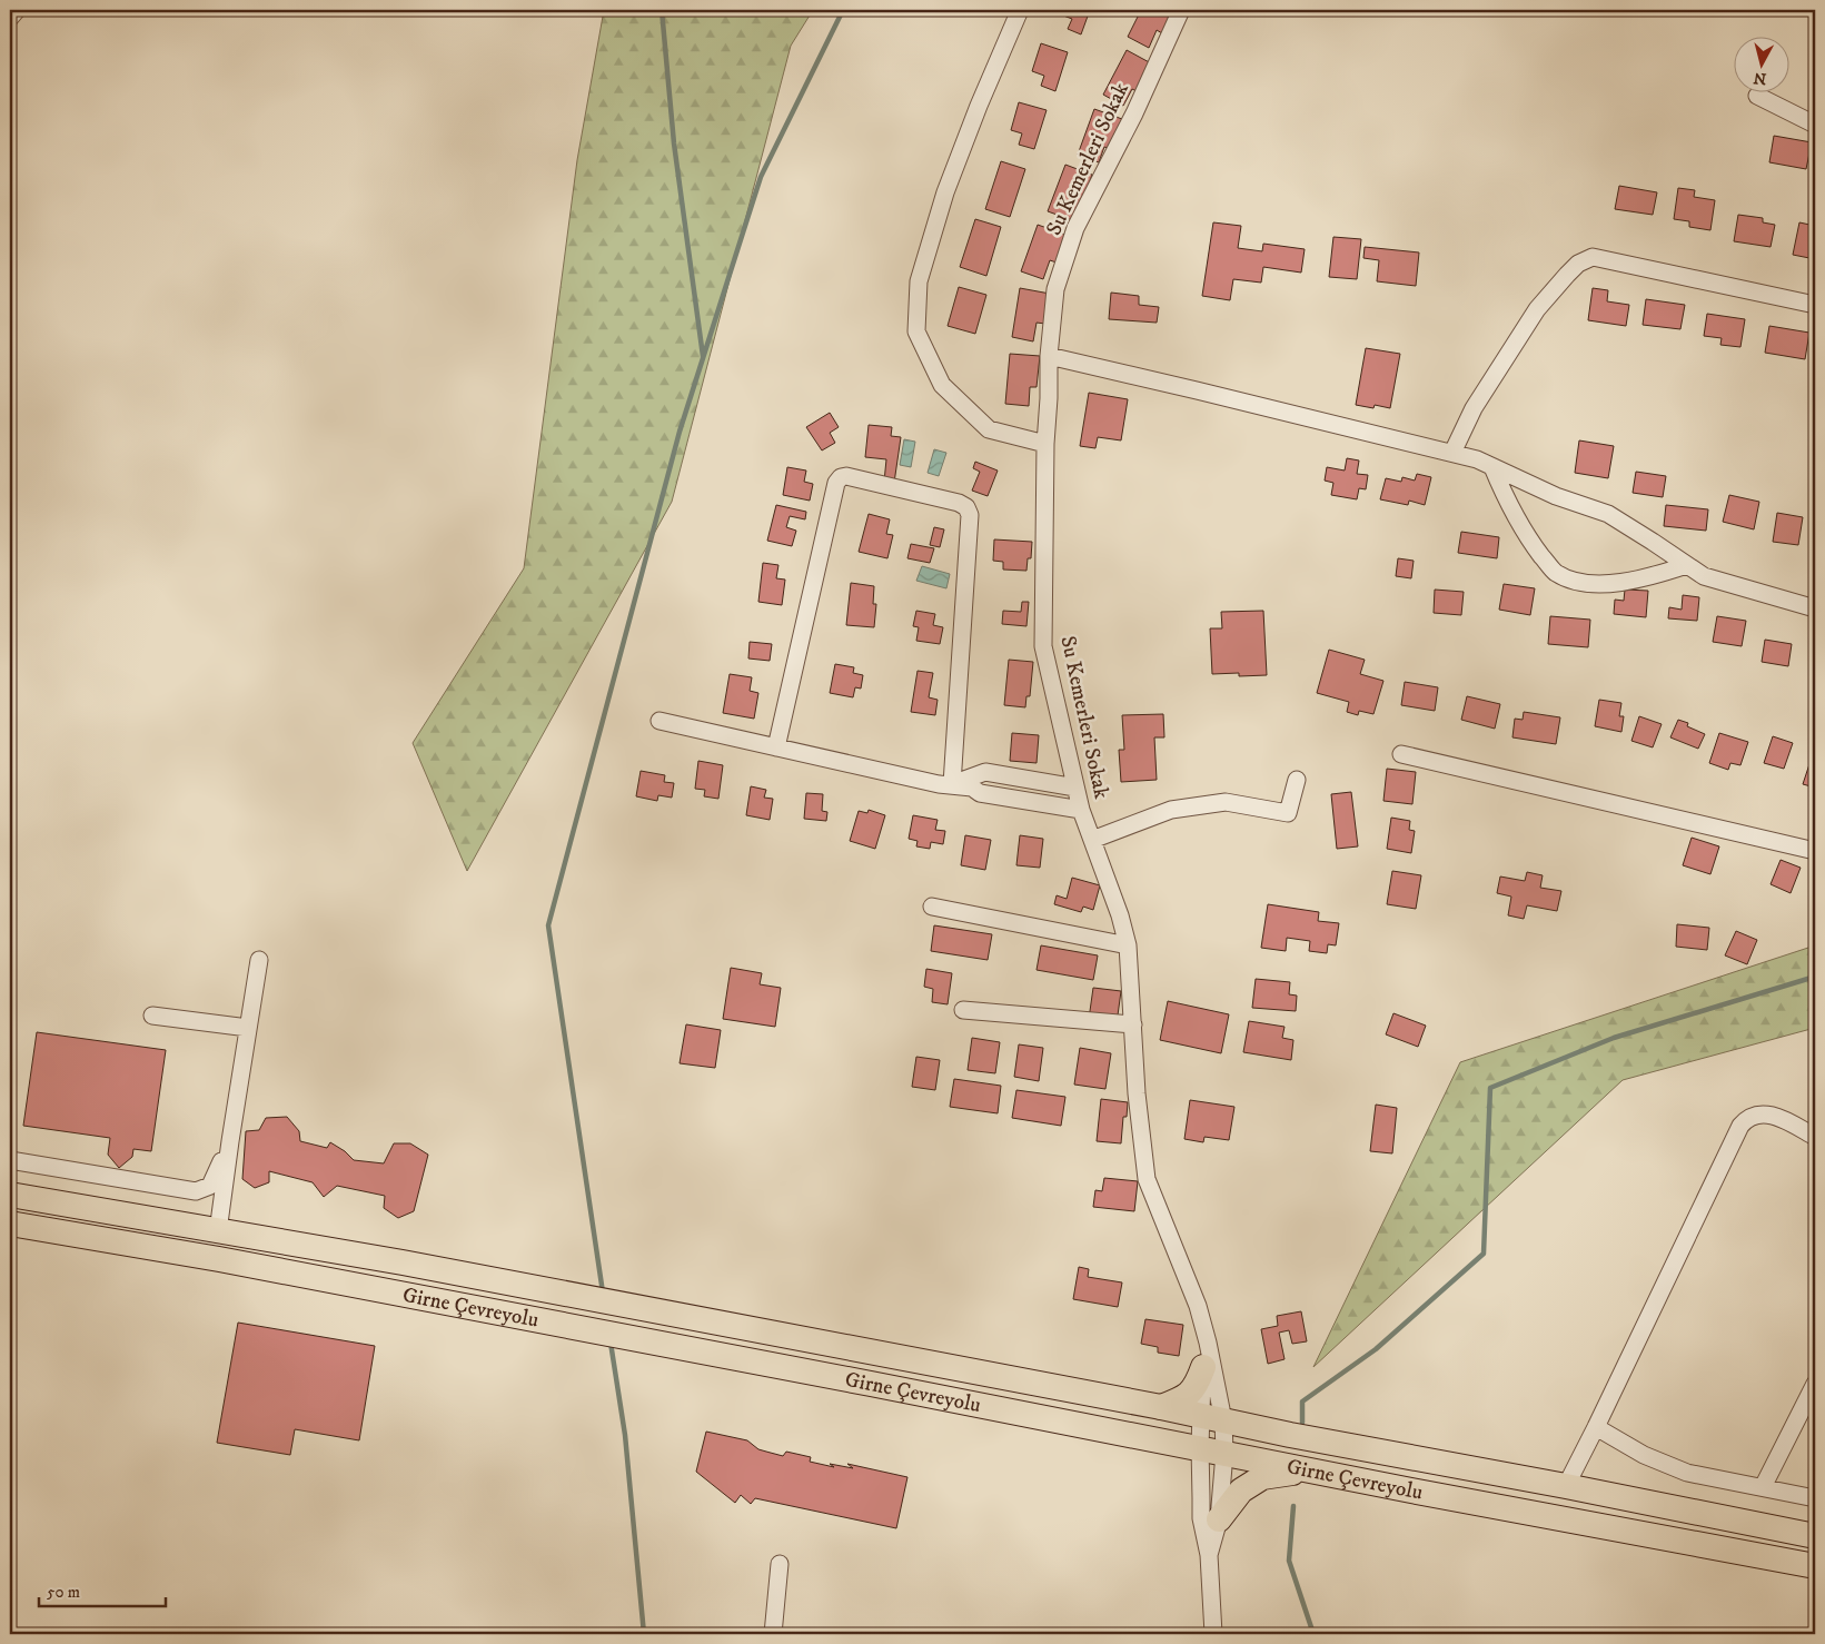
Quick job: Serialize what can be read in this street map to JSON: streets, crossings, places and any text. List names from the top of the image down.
{
  "streets": {
    "highway": ["Girne Çevreyolu"],
    "street": ["Su Kemerleri Sokak"]
  },
  "crossings": [
    ["Su Kemerleri Sokak", "Girne Çevreyolu"]
  ],
  "scale_bar": "50 m",
  "north": "bottom"
}
